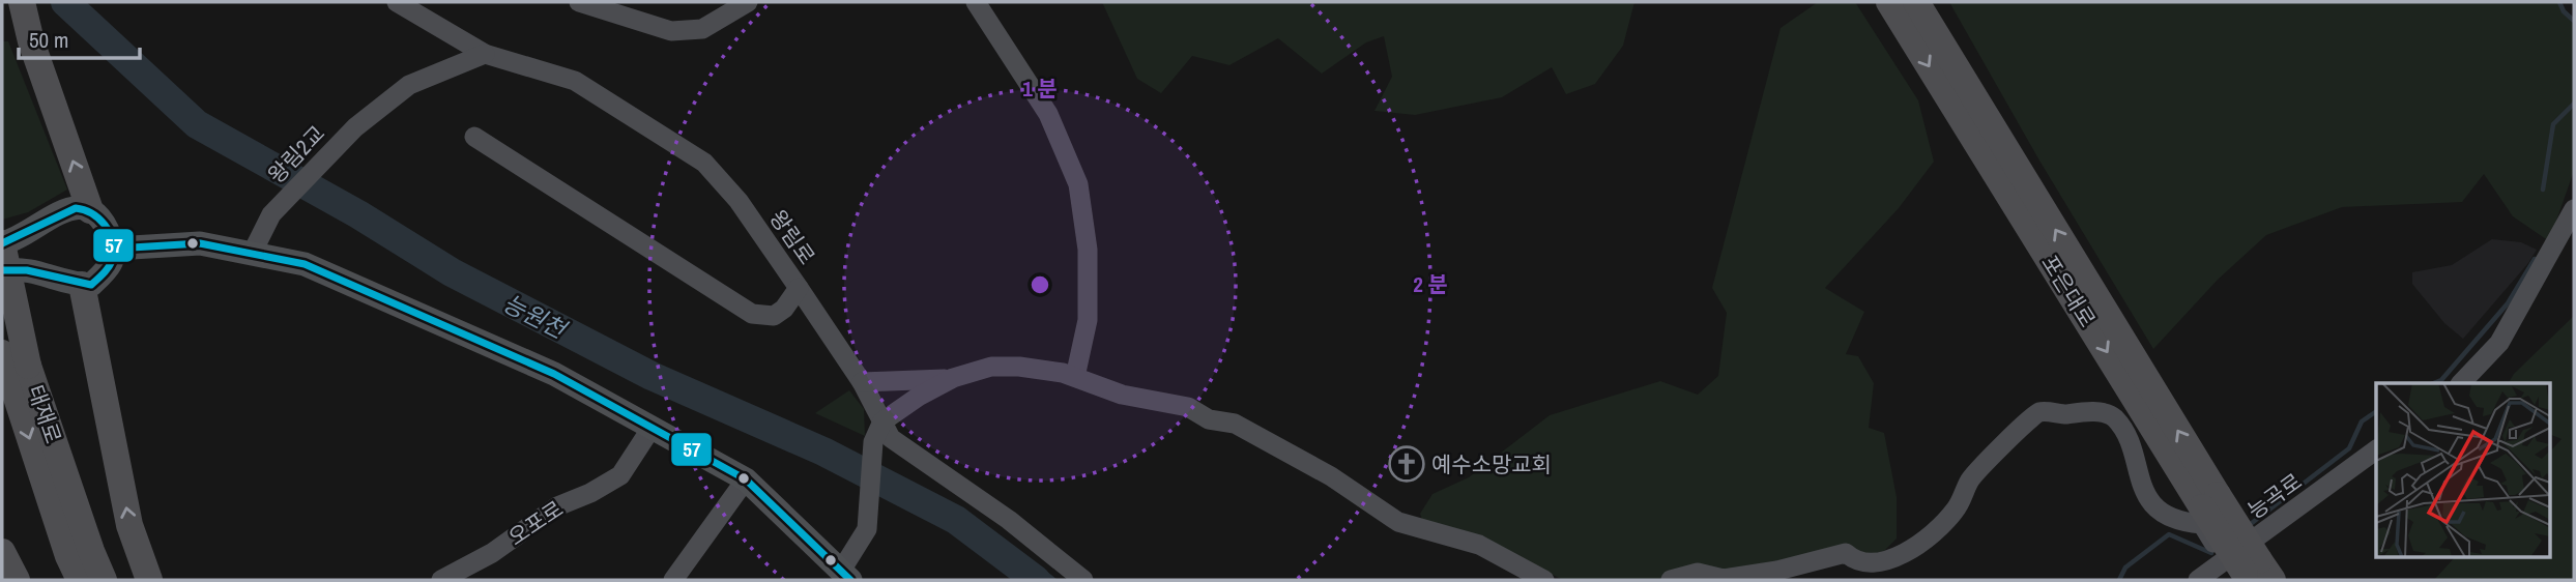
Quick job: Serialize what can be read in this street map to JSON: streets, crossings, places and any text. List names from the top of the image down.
{
  "streets": {
    "highway": ["포은대로", "태재로"],
    "street": [
      "왕림2교",
      "왕림로",
      "능곡로",
      "오포로"
    ]
  },
  "crossings": [
    ["왕림2교", "왕림로"]
  ],
  "water": ["능원천"],
  "places": {
    "church": ["예수소망교회"]
  },
  "lines": ["transit line 57"],
  "scale_bar": "50 m",
  "rings": ["1 분", "2 분"]
}
